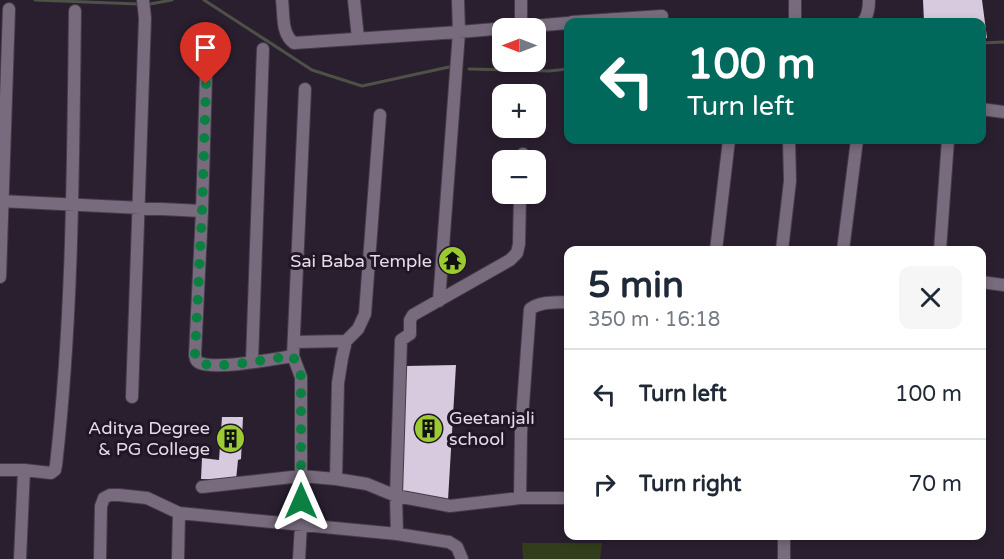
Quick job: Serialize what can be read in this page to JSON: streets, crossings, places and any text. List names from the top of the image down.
{
  "places": {
    "temple": ["Sai Baba Temple"],
    "building": ["Geetanjali school", "Aditya Degree & PG College"]
  },
  "north": "left",
  "page": {
    "map_buttons": ["+", "−"],
    "turn": ["100 m", "Turn left"],
    "heading": ["5 min", "350 m · 16:18"],
    "list": [
      {
        "name": "Turn left",
        "value": "100 m"
      },
      {
        "name": "Turn right",
        "value": "70 m"
      }
    ]
  }
}
